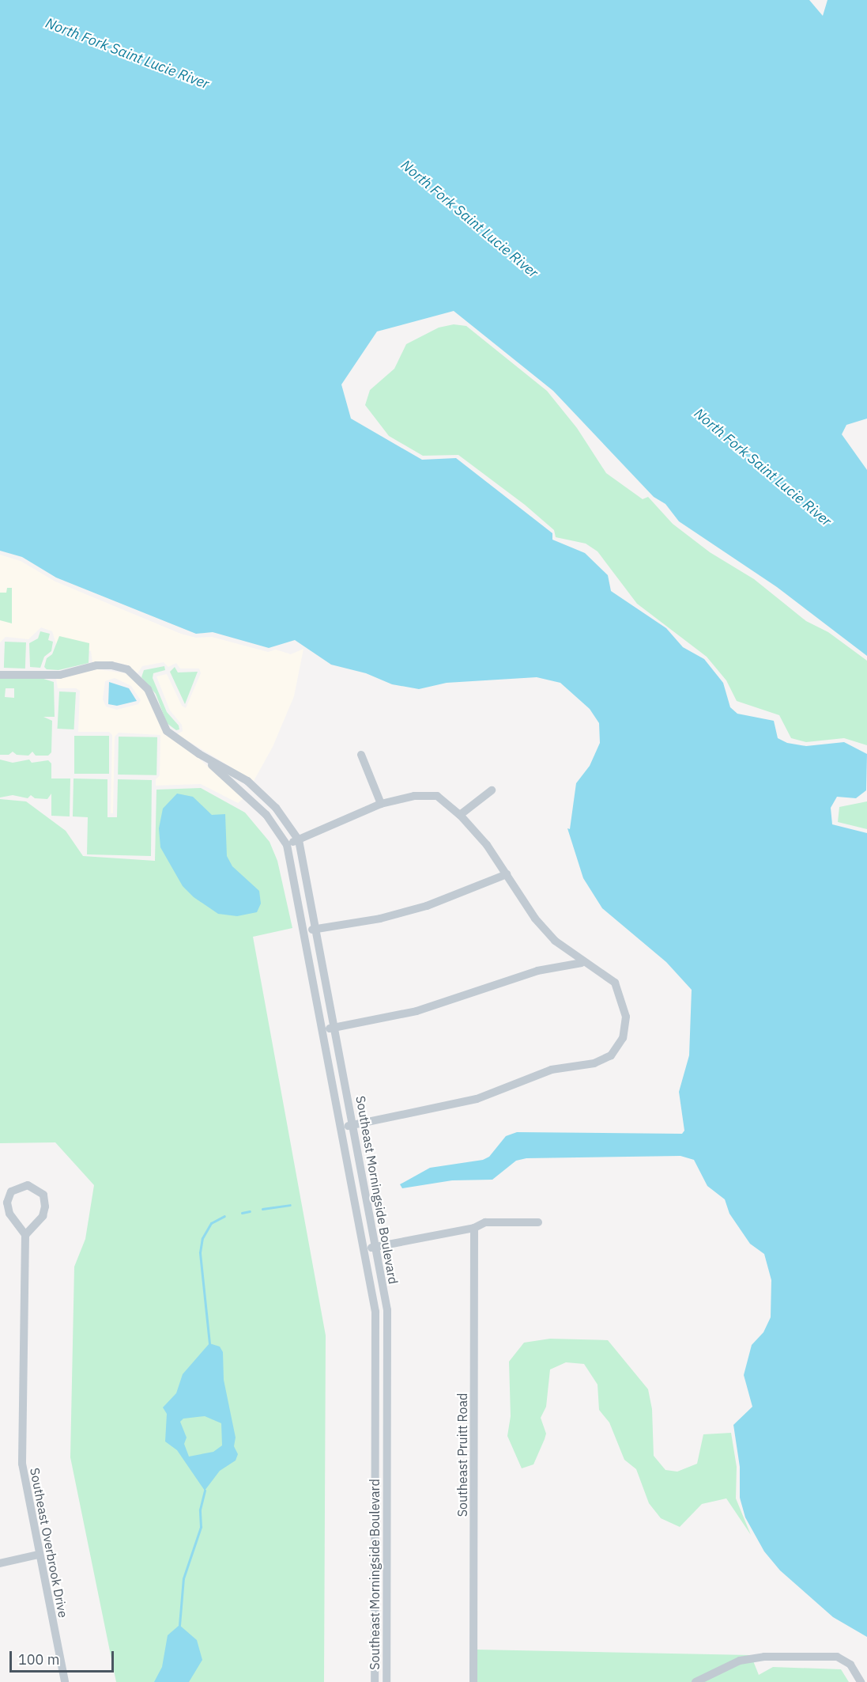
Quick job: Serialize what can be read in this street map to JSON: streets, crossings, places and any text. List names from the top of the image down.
{
  "streets": {
    "street": ["Southeast Morningside Boulevard", "Southeast Pruitt Road", "Southeast Overbrook Drive"]
  },
  "water": ["North Fork Saint Lucie River"],
  "scale_bar": "100 m"
}
